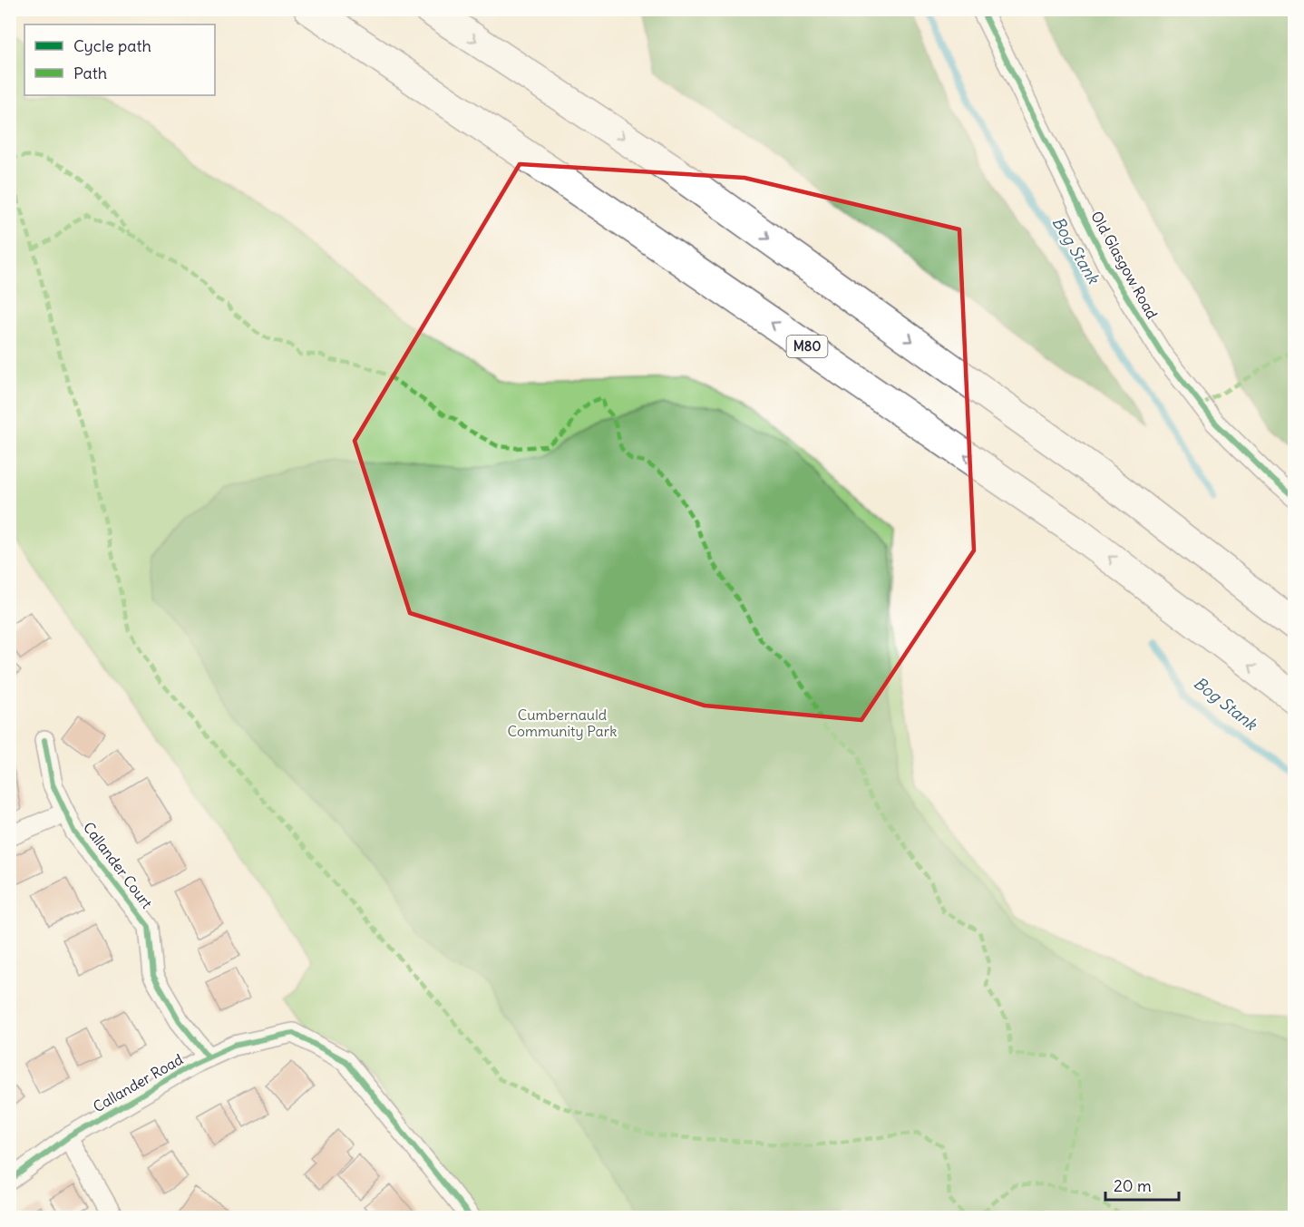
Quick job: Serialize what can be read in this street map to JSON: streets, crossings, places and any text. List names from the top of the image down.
{
  "streets": {
    "highway": ["M80"],
    "street": ["Old Glasgow Road", "Callander Court", "Callander Road"]
  },
  "crossings": [
    ["Callander Court", "Callander Road"]
  ],
  "water": ["Bog Stank"],
  "parks": ["Cumbernauld Community Park"],
  "legend": ["Cycle path", "Path"],
  "scale_bar": "20 m"
}
